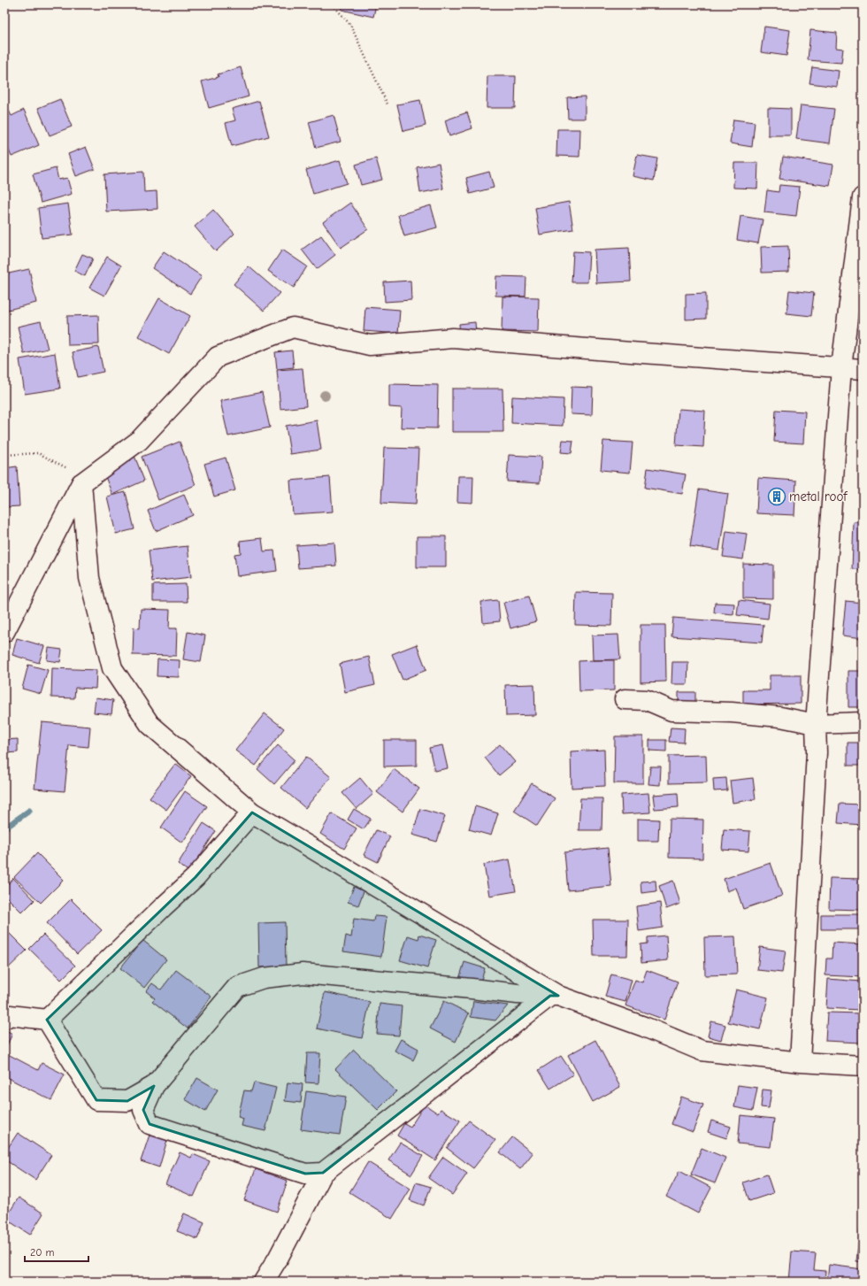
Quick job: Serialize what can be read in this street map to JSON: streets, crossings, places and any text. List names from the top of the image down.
{
  "places": {
    "building": ["metal roof"]
  },
  "scale_bar": "20 m"
}
